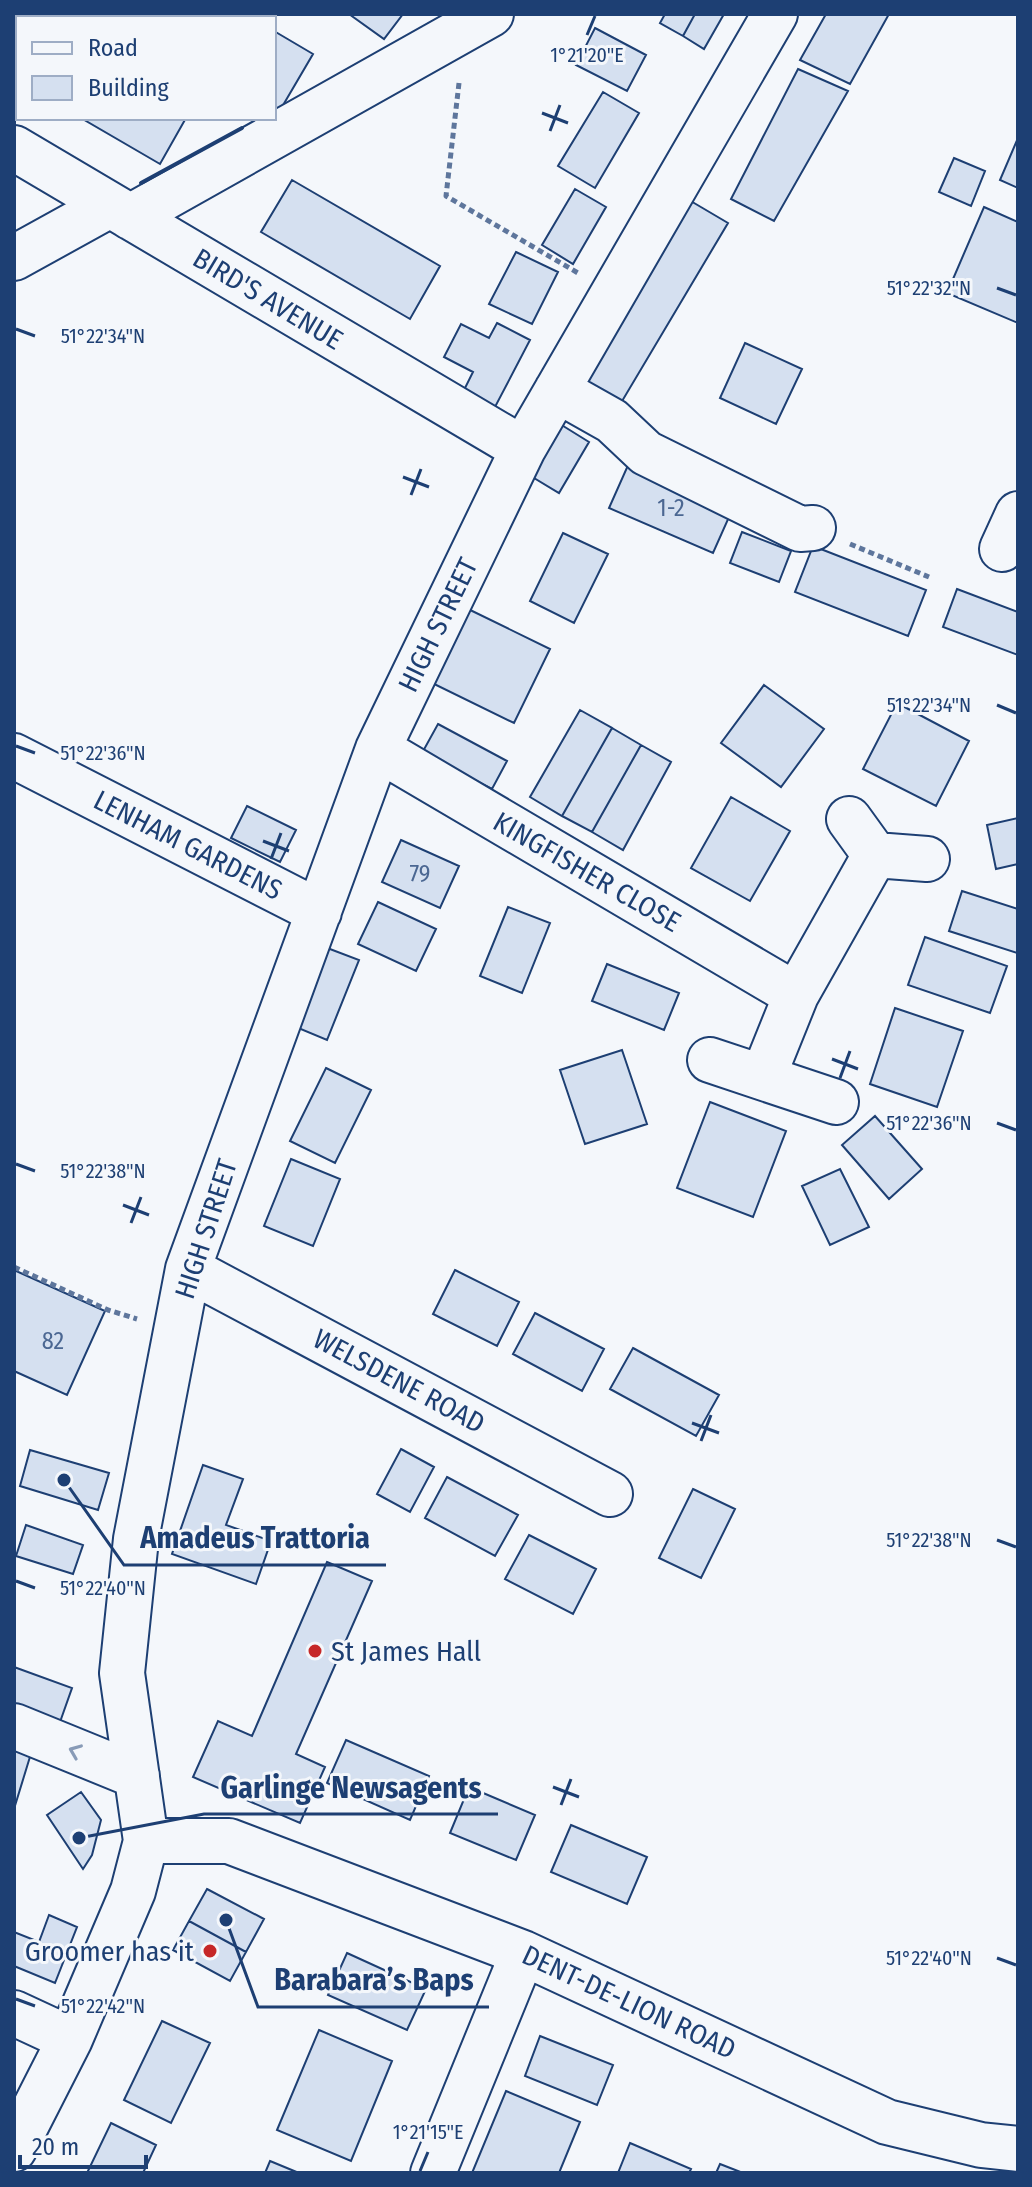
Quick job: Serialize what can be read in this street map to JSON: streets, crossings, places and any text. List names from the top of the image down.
{
  "streets": {
    "street": [
      "BIRD'S AVENUE",
      "HIGH STREET",
      "LENHAM GARDENS",
      "KINGFISHER CLOSE",
      "WELSDENE ROAD",
      "DENT-DE-LION ROAD"
    ]
  },
  "crossings": [
    ["BIRD'S AVENUE", "HIGH STREET"],
    ["HIGH STREET", "LENHAM GARDENS"],
    ["HIGH STREET", "KINGFISHER CLOSE"],
    ["HIGH STREET", "WELSDENE ROAD"],
    ["HIGH STREET", "DENT-DE-LION ROAD"]
  ],
  "places": [
    "Amadeus Trattoria",
    "St James Hall",
    "Garlinge Newsagents",
    "Barabara’s Baps",
    "Groomer has it"
  ],
  "house_numbers": ["1-2", "79", "82"],
  "legend": ["Road", "Building"],
  "scale_bar": "20 m",
  "coordinates": [
    "1°21'20\"E",
    "51°22'32\"N",
    "51°22'34\"N",
    "51°22'36\"N",
    "51°22'38\"N",
    "51°22'40\"N",
    "51°22'42\"N",
    "1°21'15\"E"
  ]
}
